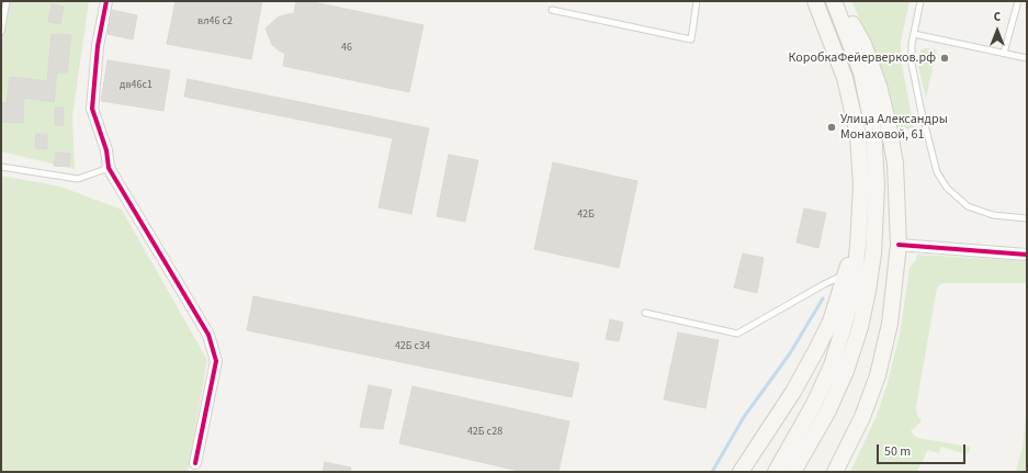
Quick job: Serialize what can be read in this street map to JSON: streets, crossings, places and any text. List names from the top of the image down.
{
  "places": ["КоробкаФейерверков.рф", "Улица Александры Монаховой, 61"],
  "house_numbers": [
    "вл46 с2",
    "46",
    "дв46с1",
    "42Б",
    "42Б с34",
    "42Б с28"
  ],
  "scale_bar": "50 m",
  "north": "top"
}
